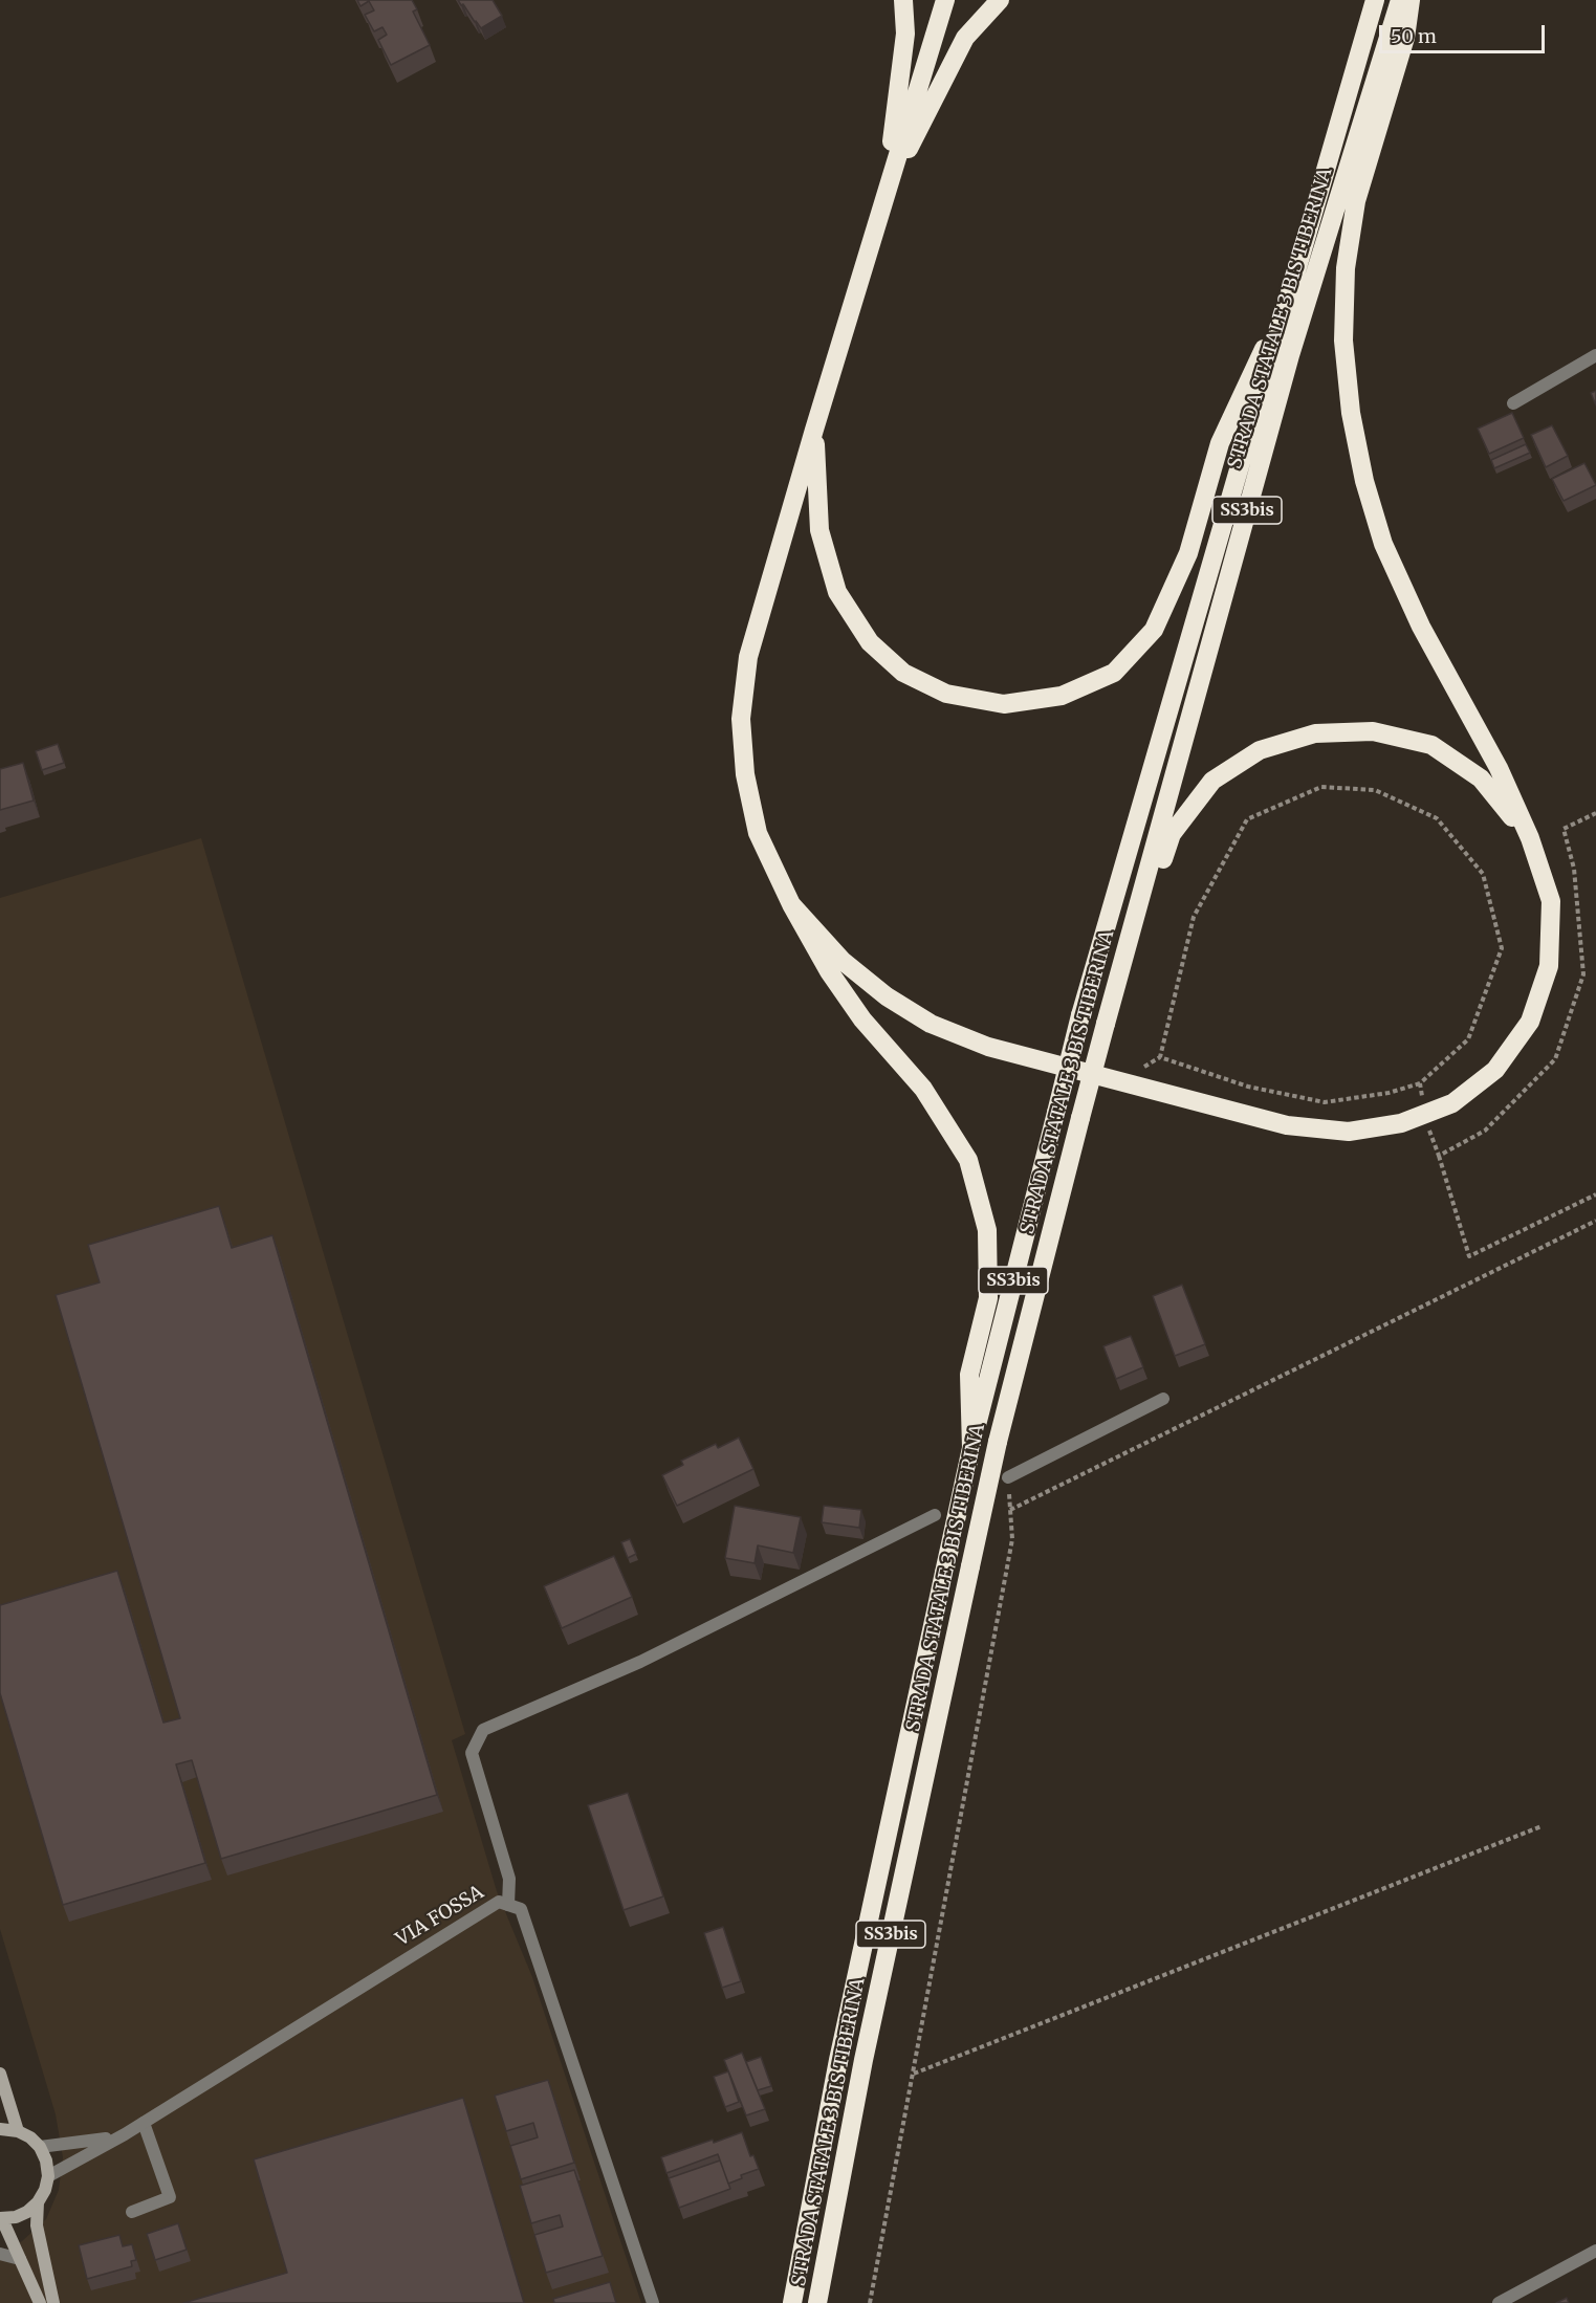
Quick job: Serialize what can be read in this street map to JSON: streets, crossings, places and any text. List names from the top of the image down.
{
  "streets": {
    "highway": ["STRADA STATALE 3 BIS TIBERINA", "SS3bis"],
    "street": ["VIA FOSSA"]
  },
  "scale_bar": "50 m"
}
